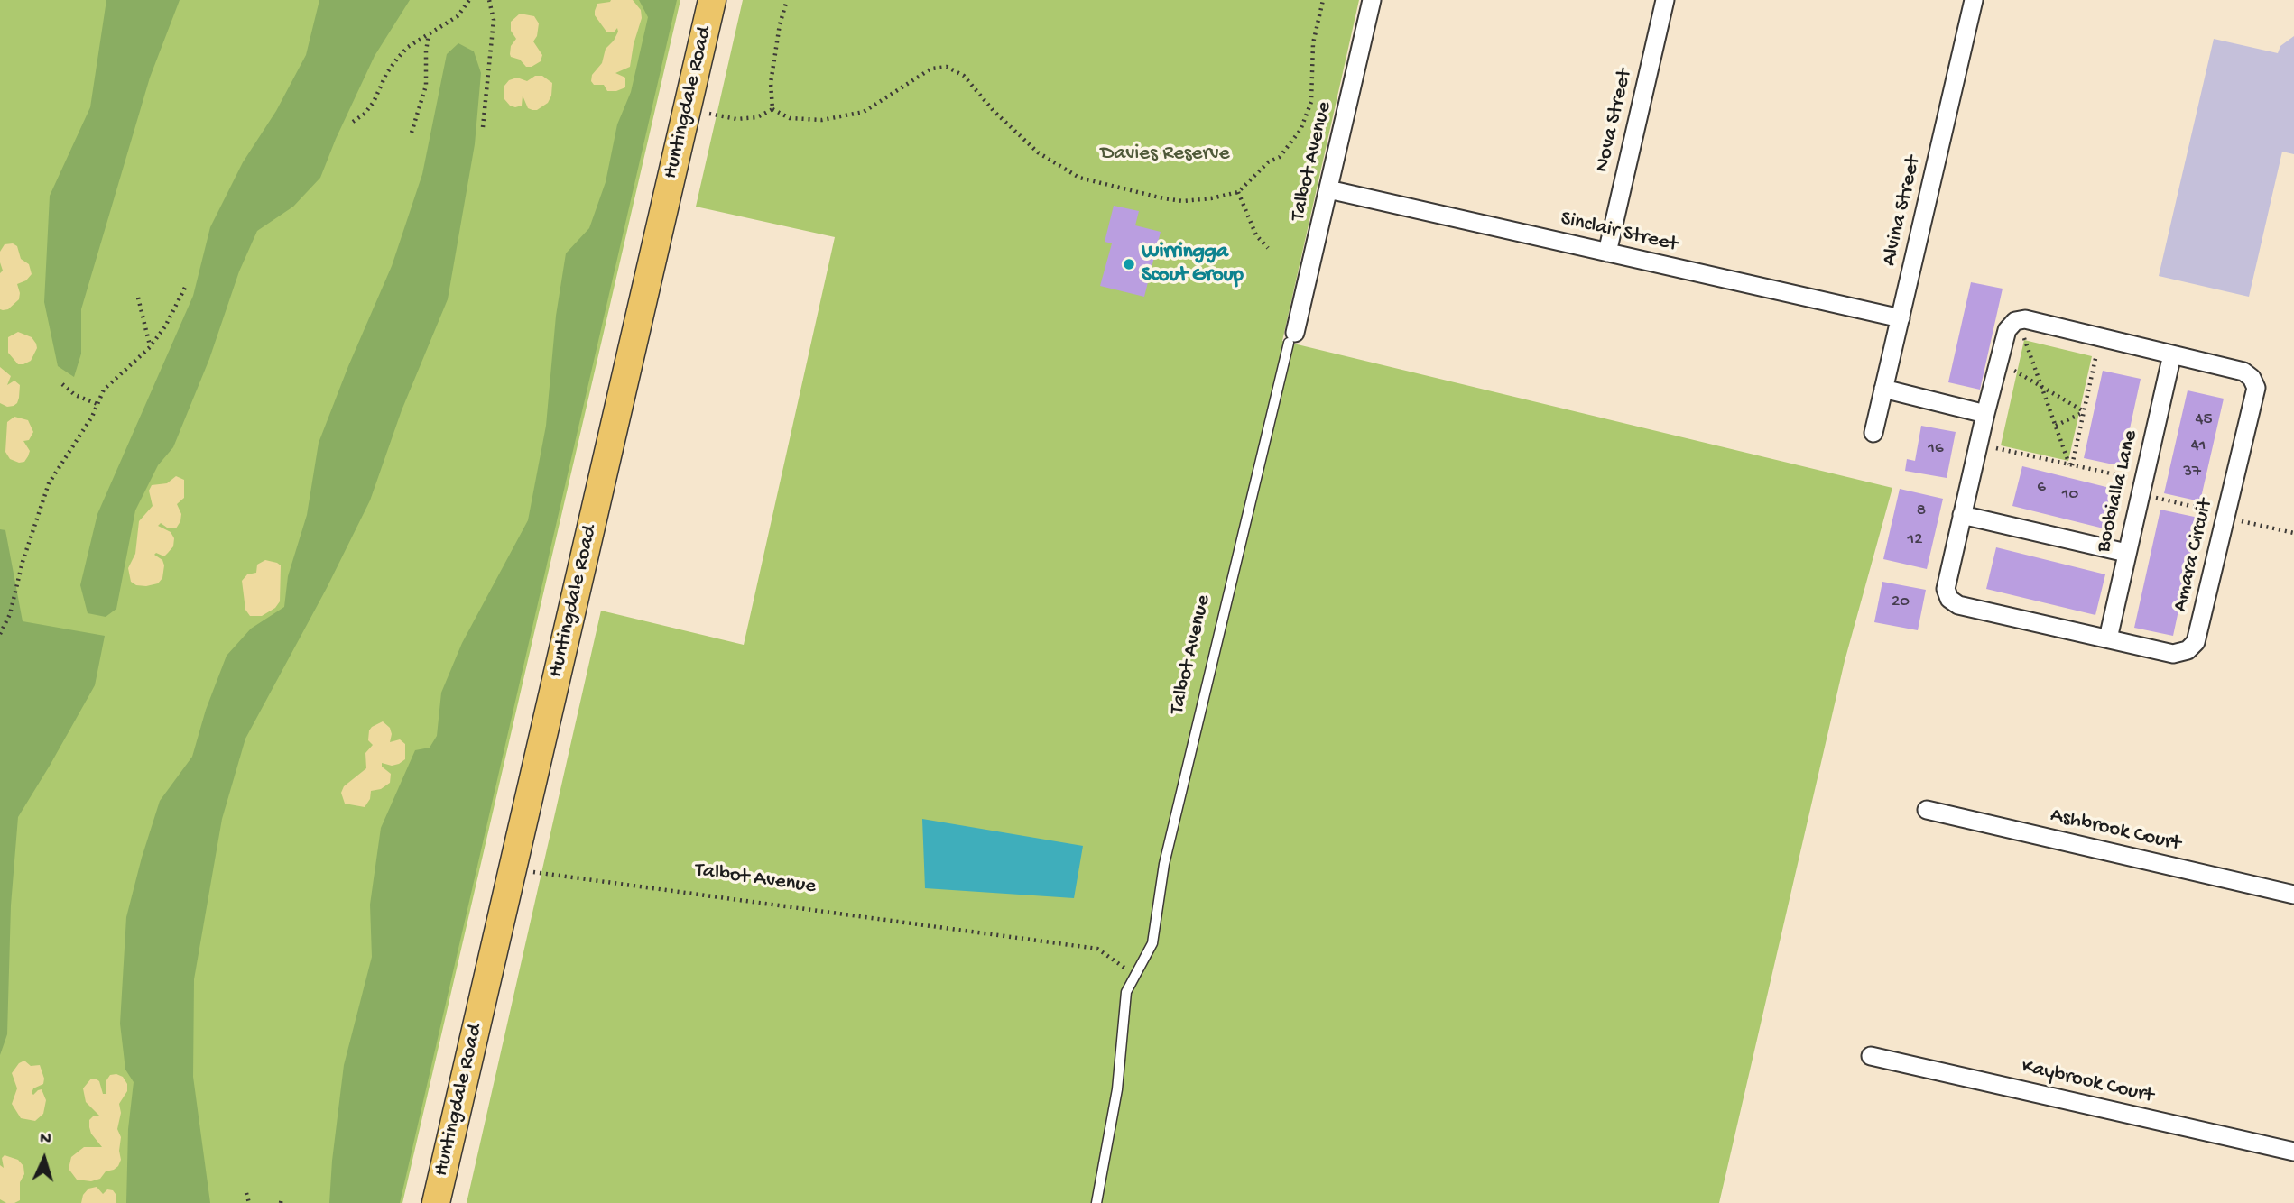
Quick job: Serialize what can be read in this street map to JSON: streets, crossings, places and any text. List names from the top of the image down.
{
  "streets": {
    "main road": ["Huntingdale Road"],
    "street": [
      "Nova Street",
      "Talbot Avenue",
      "Alvina Street",
      "Sinclair Street",
      "Boobialla Lane",
      "Amara Circuit",
      "Ashbrook Court",
      "Kaybrook Court"
    ]
  },
  "crossings": [
    ["Huntingdale Road", "Talbot Avenue"],
    ["Nova Street", "Sinclair Street"],
    ["Talbot Avenue", "Sinclair Street"],
    ["Alvina Street", "Sinclair Street"],
    ["Boobialla Lane", "Amara Circuit"]
  ],
  "parks": ["Davies Reserve"],
  "places": ["Wirringga Scout Group"],
  "house_numbers": [
    "45",
    "41",
    "16",
    "37",
    "6",
    "10",
    "8",
    "12",
    "20"
  ],
  "north": "top"
}
